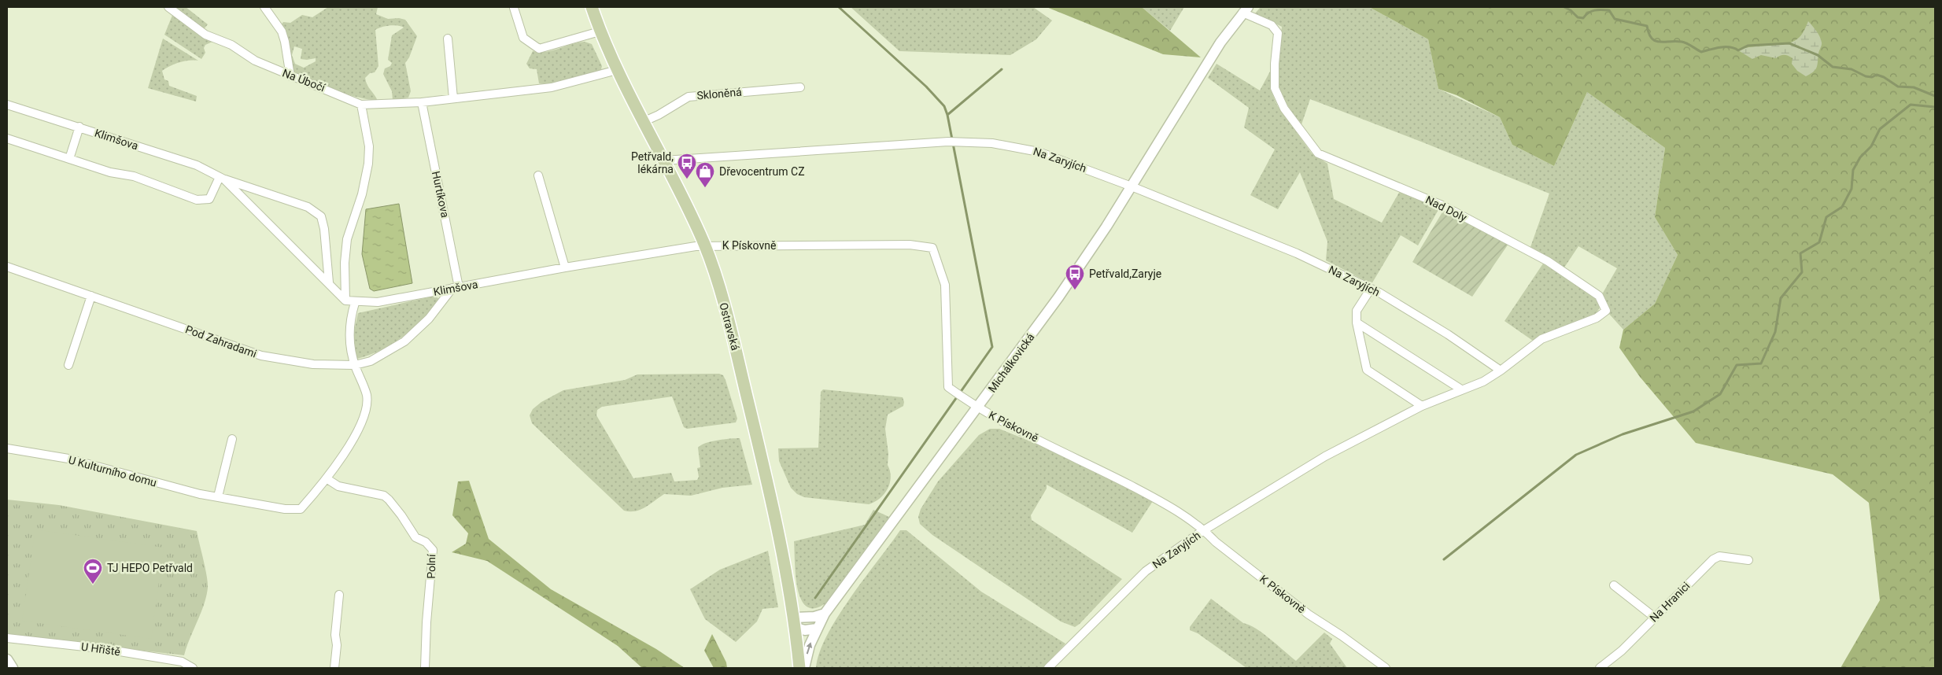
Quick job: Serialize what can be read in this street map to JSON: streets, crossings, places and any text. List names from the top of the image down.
{
  "streets": {
    "main road": ["Ostravská"],
    "street": [
      "Na Úbočí",
      "Skloněná",
      "Klimšova",
      "Na Zaryjích",
      "Hurtíkova",
      "Nad Doly",
      "K Pískovně",
      "Pod Zahradami",
      "Michálkovická",
      "U Kulturního domu",
      "Polní",
      "Na Hranici",
      "U Hřiště"
    ]
  },
  "crossings": [
    ["Na Úbočí", "Hurtíkova"],
    ["Na Úbočí", "Ostravská"],
    ["Skloněná", "Ostravská"],
    ["Klimšova", "Hurtíkova"],
    ["Klimšova", "K Pískovně"],
    ["Klimšova", "Ostravská"],
    ["Klimšova", "Pod Zahradami"],
    ["Klimšova", "U Kulturního domu"],
    ["Na Zaryjích", "Nad Doly"],
    ["Na Zaryjích", "K Pískovně"],
    ["Na Zaryjích", "Ostravská"],
    ["Na Zaryjích", "Michálkovická"],
    ["Hurtíkova", "Pod Zahradami"],
    ["Nad Doly", "Michálkovická"],
    ["K Pískovně", "Ostravská"],
    ["K Pískovně", "Michálkovická"],
    ["Pod Zahradami", "U Kulturního domu"],
    ["U Kulturního domu", "Polní"]
  ],
  "places": {
    "bus stop": ["Petřvald, lékárna", "Petřvald,Zaryje"],
    "shop": ["Dřevocentrum CZ"],
    "sports": ["TJ HEPO Petřvald"]
  }
}
